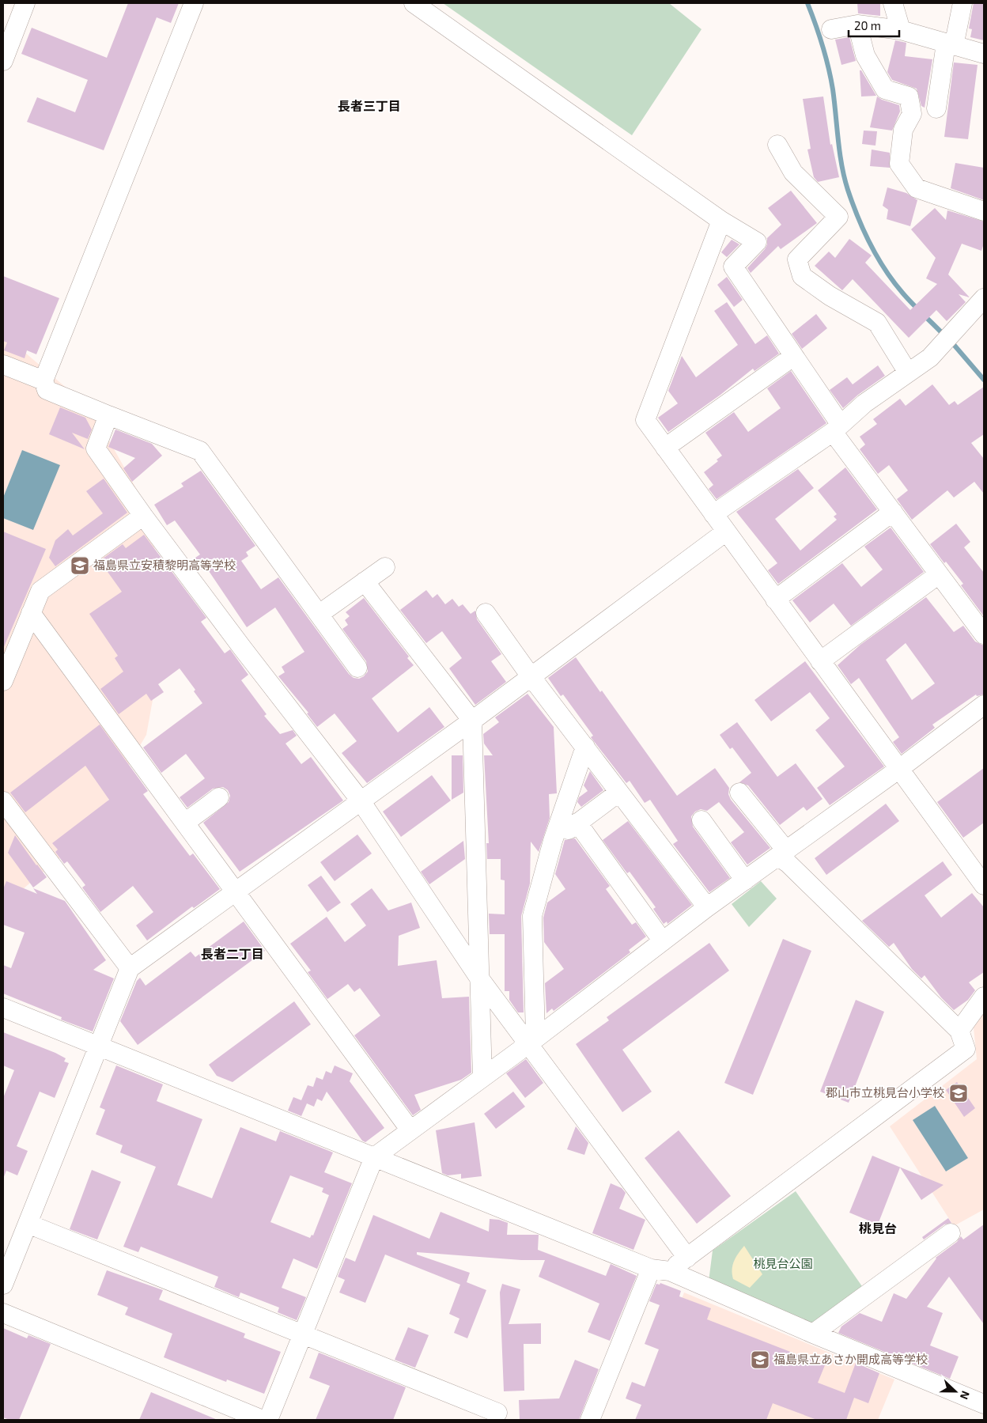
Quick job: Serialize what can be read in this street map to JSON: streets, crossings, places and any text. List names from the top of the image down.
{
  "districts": ["長者三丁目", "長者二丁目", "桃見台"],
  "parks": ["桃見台公園"],
  "places": {
    "school or university": ["福島県立安積黎明高等学校", "郡山市立桃見台小学校", "福島県立あさか開成高等学校"]
  },
  "scale_bar": "20 m",
  "north": "right"
}
